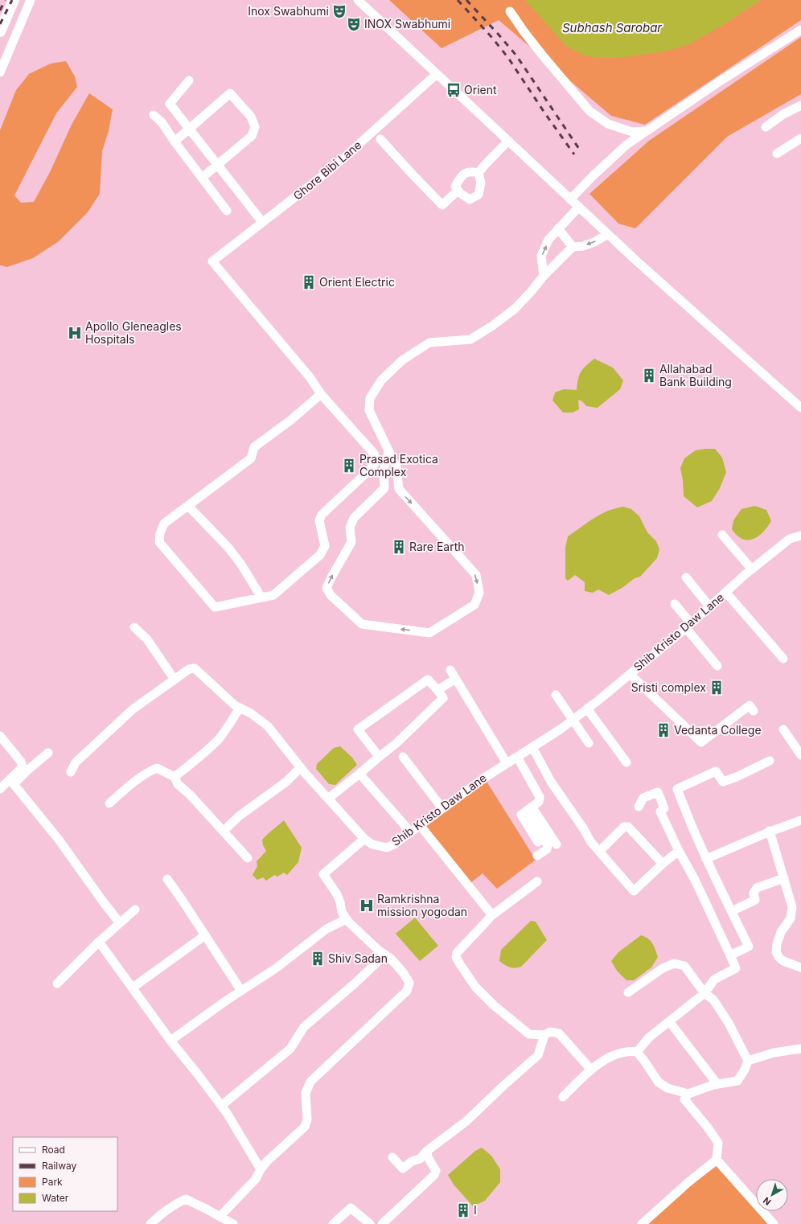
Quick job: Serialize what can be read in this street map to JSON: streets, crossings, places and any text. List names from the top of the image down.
{
  "streets": {
    "street": ["Ghore Bibi Lane", "Shib Kristo Daw Lane"]
  },
  "water": ["Subhash Sarobar"],
  "places": {
    "theatre": ["Inox Swabhumi", "INOX Swabhumi"],
    "bus stop": ["Orient"],
    "building": [
      "Orient Electric",
      "Allahabad Bank Building",
      "Prasad Exotica Complex",
      "Rare Earth",
      "Sristi complex",
      "Vedanta College",
      "Shiv Sadan",
      "I"
    ],
    "hospital": ["Apollo Gleneagles Hospitals", "Ramkrishna mission yogodan"]
  },
  "legend": [
    "Road",
    "Railway",
    "Park",
    "Water"
  ],
  "north": "bottom left"
}
